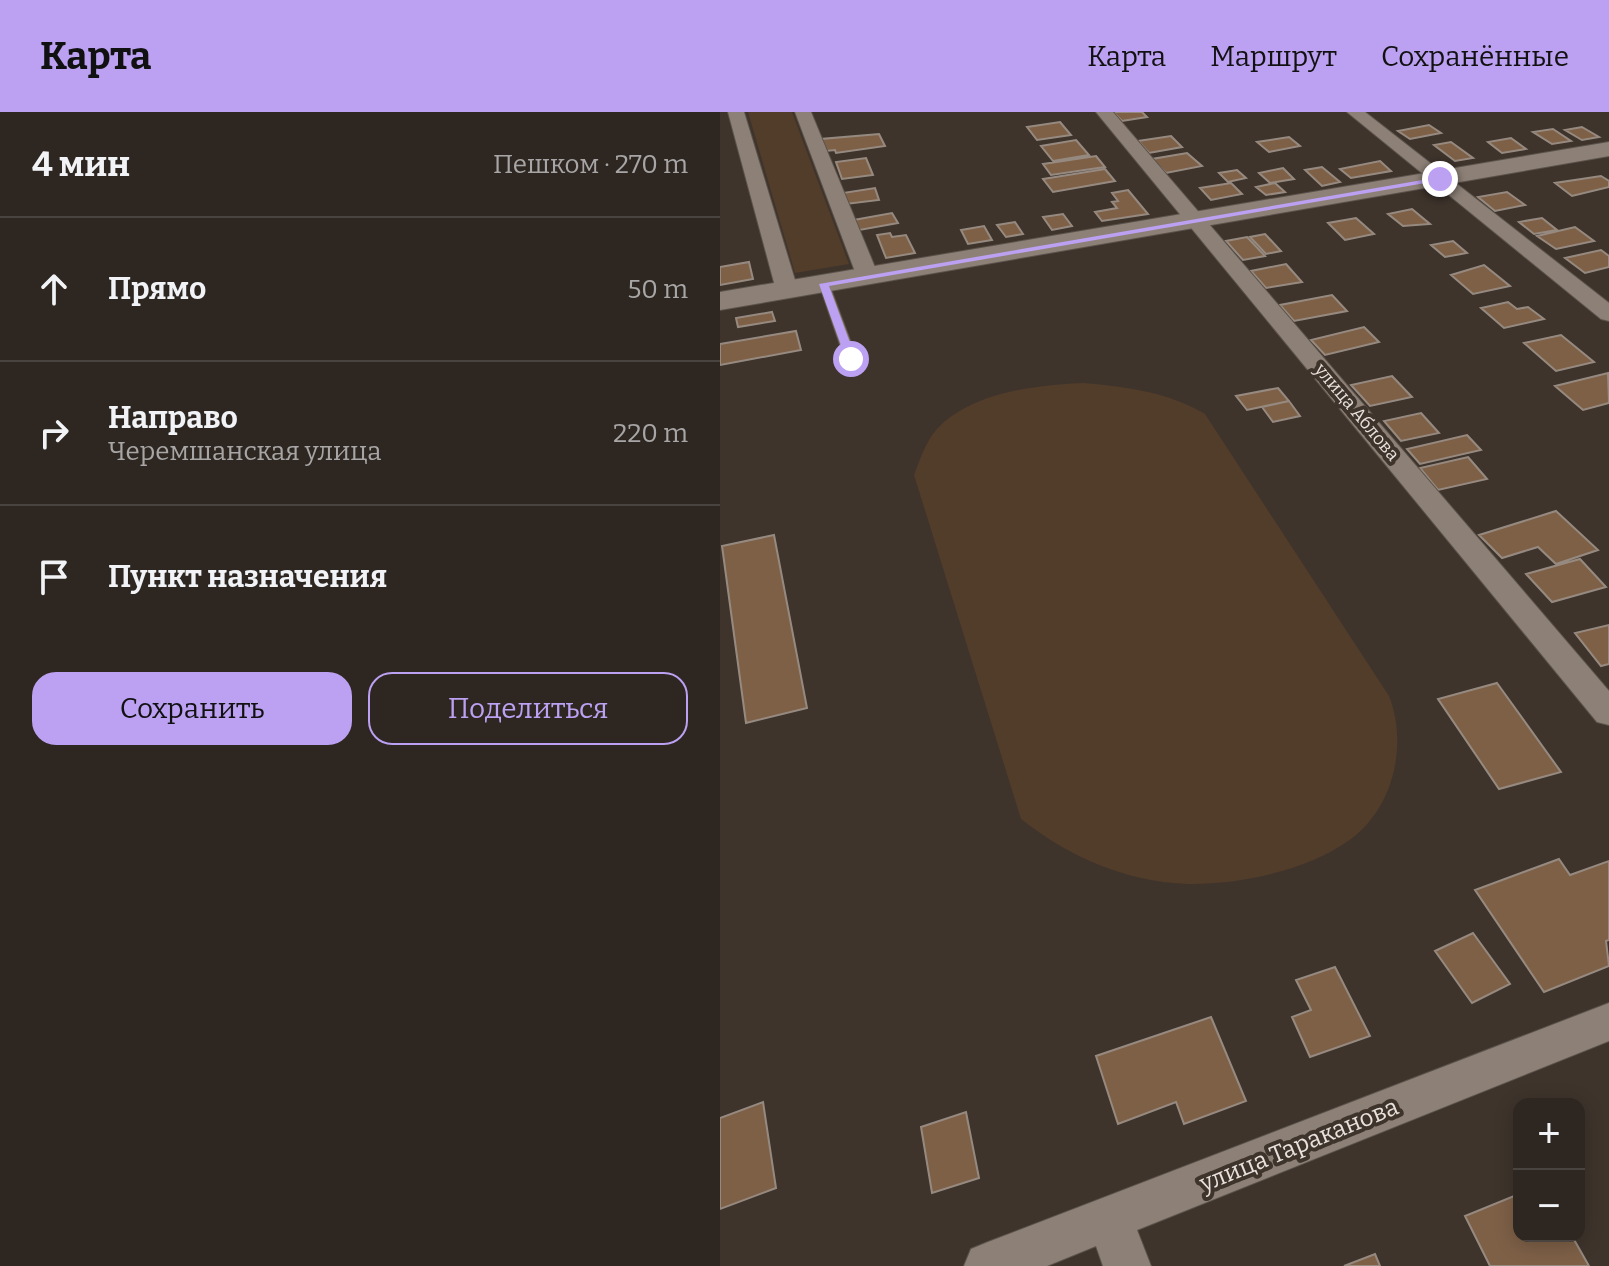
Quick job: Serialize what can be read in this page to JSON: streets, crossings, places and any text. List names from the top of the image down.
{
  "streets": {
    "street": ["улица Аблова", "улица Тараканова"]
  },
  "page": {
    "header": "Карта",
    "nav": ["Карта", "Маршрут", "Сохранённые"],
    "heading": ["4 мин", "Пешком · 270 m"],
    "list": [
      ["Прямо", "50 m"],
      ["Направо", "Черемшанская улица", "220 m"],
      "Пункт назначения"
    ],
    "buttons": ["Сохранить", "Поделиться"],
    "map_buttons": ["+", "−"]
  }
}
